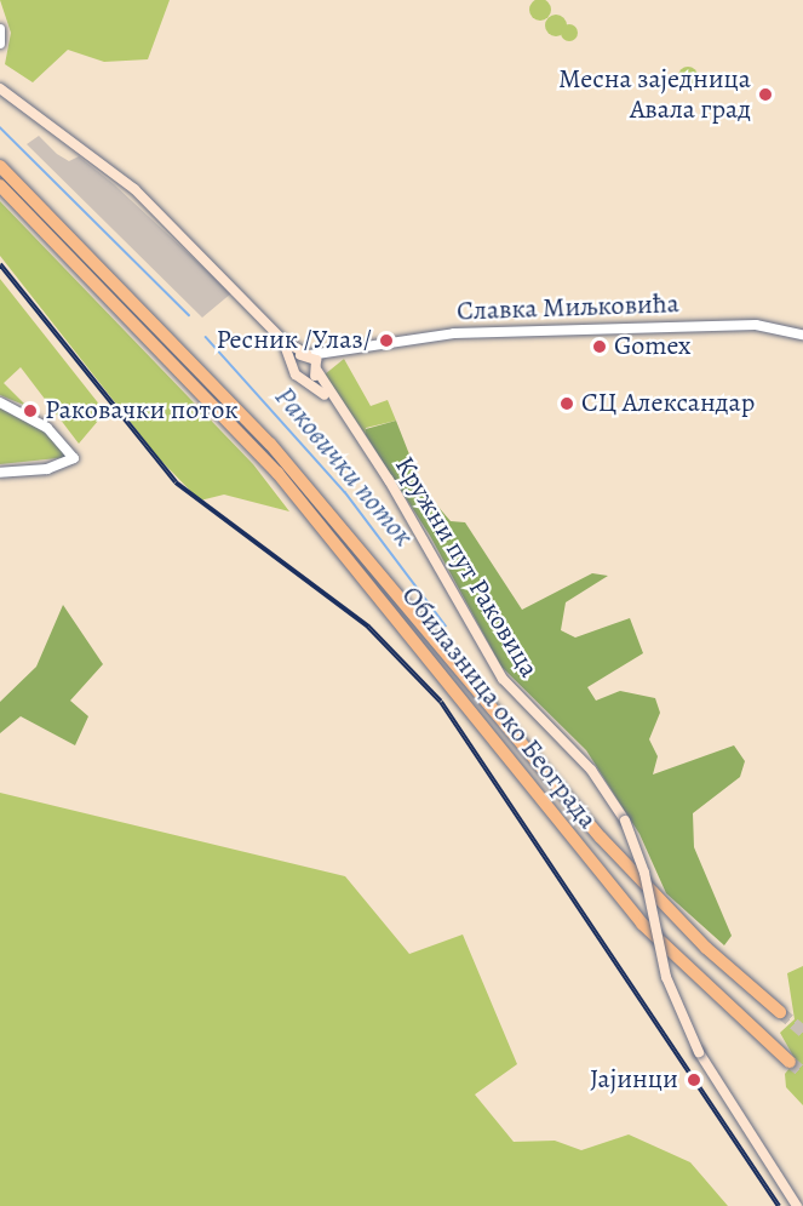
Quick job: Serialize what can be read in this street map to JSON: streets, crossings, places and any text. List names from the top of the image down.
{
  "streets": {
    "highway": ["Обилазница око Београда"],
    "main road": ["Кружни пут Раковица"],
    "street": ["Славка Миљковића"]
  },
  "crossings": [
    ["Славка Миљковића", "Кружни пут Раковица"]
  ],
  "water": ["Раковички поток"],
  "places": [
    "Месна заједница Авала град",
    "Ресник /Улаз/",
    "Gomex",
    "СЦ Александар",
    "Раковачки поток",
    "Јајинци"
  ]
}
